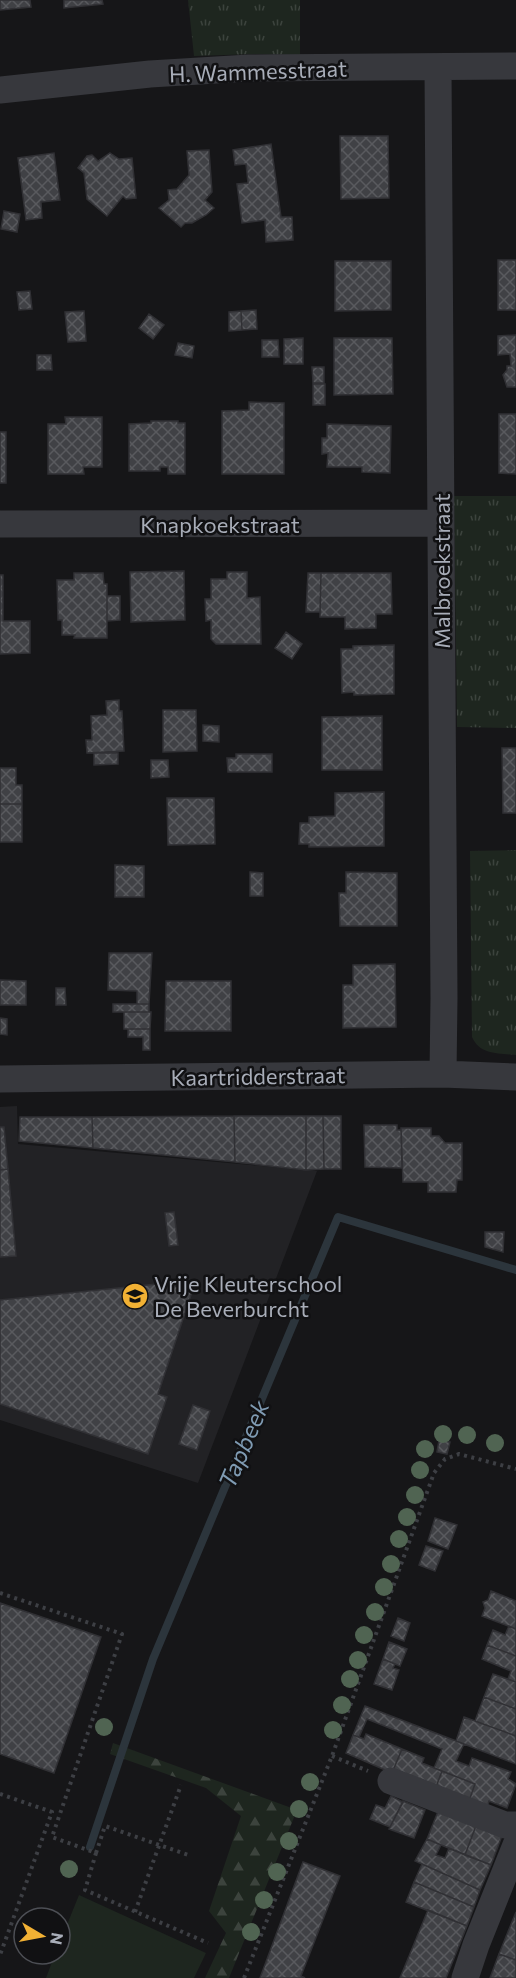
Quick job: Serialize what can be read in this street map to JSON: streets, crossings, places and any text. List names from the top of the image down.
{
  "streets": {
    "street": [
      "H. Wammesstraat",
      "Knapkoekstraat",
      "Malbroekstraat",
      "Kaartridderstraat"
    ]
  },
  "crossings": [
    ["H. Wammesstraat", "Malbroekstraat"],
    ["Knapkoekstraat", "Malbroekstraat"],
    ["Malbroekstraat", "Kaartridderstraat"]
  ],
  "water": ["Tapbeek"],
  "places": {
    "school or university": ["Vrije Kleuterschool De Beverburcht"]
  },
  "north": "right"
}
